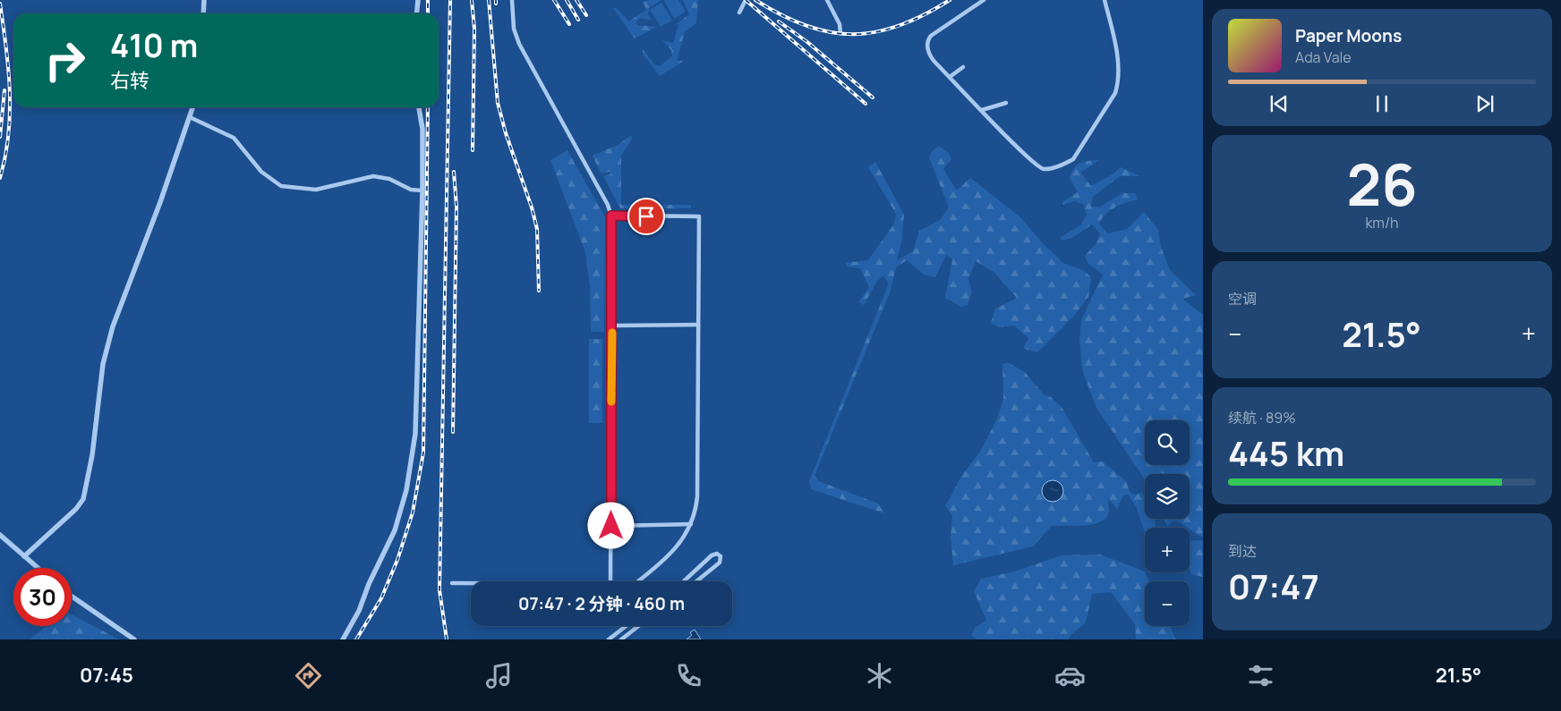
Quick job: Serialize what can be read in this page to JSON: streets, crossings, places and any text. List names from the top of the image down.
{
  "page": {
    "turn": ["410 m", "右转"],
    "song": ["Paper Moons", "Ada Vale"],
    "tile": [
      ["26", "km/h"],
      "空调",
      ["续航 · 89%", "445 km"],
      ["到达", "07:47"]
    ],
    "heat": ["−", "21.5°", "+"],
    "map_buttons": ["+", "−"],
    "limit": "30",
    "trip": "07:47 · 2 分钟 · 460 m",
    "tabs": ["07:45", "21.5°"]
  }
}
